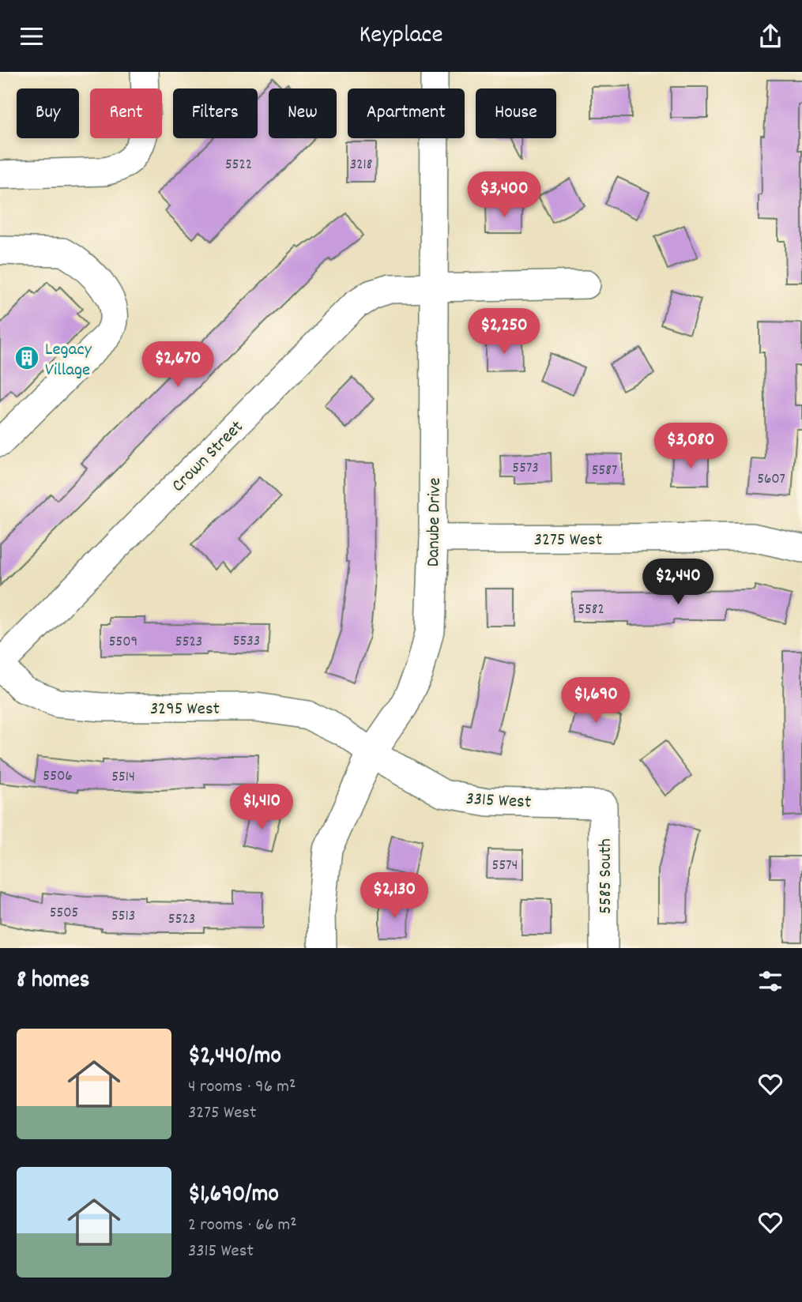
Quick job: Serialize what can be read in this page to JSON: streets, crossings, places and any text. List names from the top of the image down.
{
  "streets": {
    "street": [
      "Crown Street",
      "Danube Drive",
      "3275 West",
      "3295 West",
      "3315 West",
      "5585 South"
    ]
  },
  "crossings": [
    ["Crown Street", "Danube Drive"],
    ["Crown Street", "3295 West"],
    ["Danube Drive", "3275 West"],
    ["Danube Drive", "3295 West"],
    ["Danube Drive", "3315 West"],
    ["3295 West", "3315 West"],
    ["3315 West", "5585 South"]
  ],
  "places": {
    "building": ["Legacy Village"]
  },
  "house_numbers": [
    "5522",
    "3218",
    "5573",
    "5587",
    "5607",
    "5582",
    "5533",
    "5509",
    "5523",
    "5506",
    "5514",
    "5574",
    "5505",
    "5513",
    "5523"
  ],
  "page": {
    "header": "Keyplace",
    "chip": [
      "Buy",
      "Rent",
      "Filters",
      "New",
      "Apartment",
      "House"
    ],
    "price": [
      "$3,400",
      "$2,250",
      "$2,670",
      "$3,080",
      "$2,440",
      "$1,690",
      "$1,410",
      "$2,130"
    ],
    "heading": "8 homes",
    "list": [
      {
        "name": "$2,440/mo",
        "note": "4 rooms · 96 m² · 3275 West"
      },
      {
        "name": "$1,690/mo",
        "note": "2 rooms · 66 m² · 3315 West"
      }
    ]
  }
}
